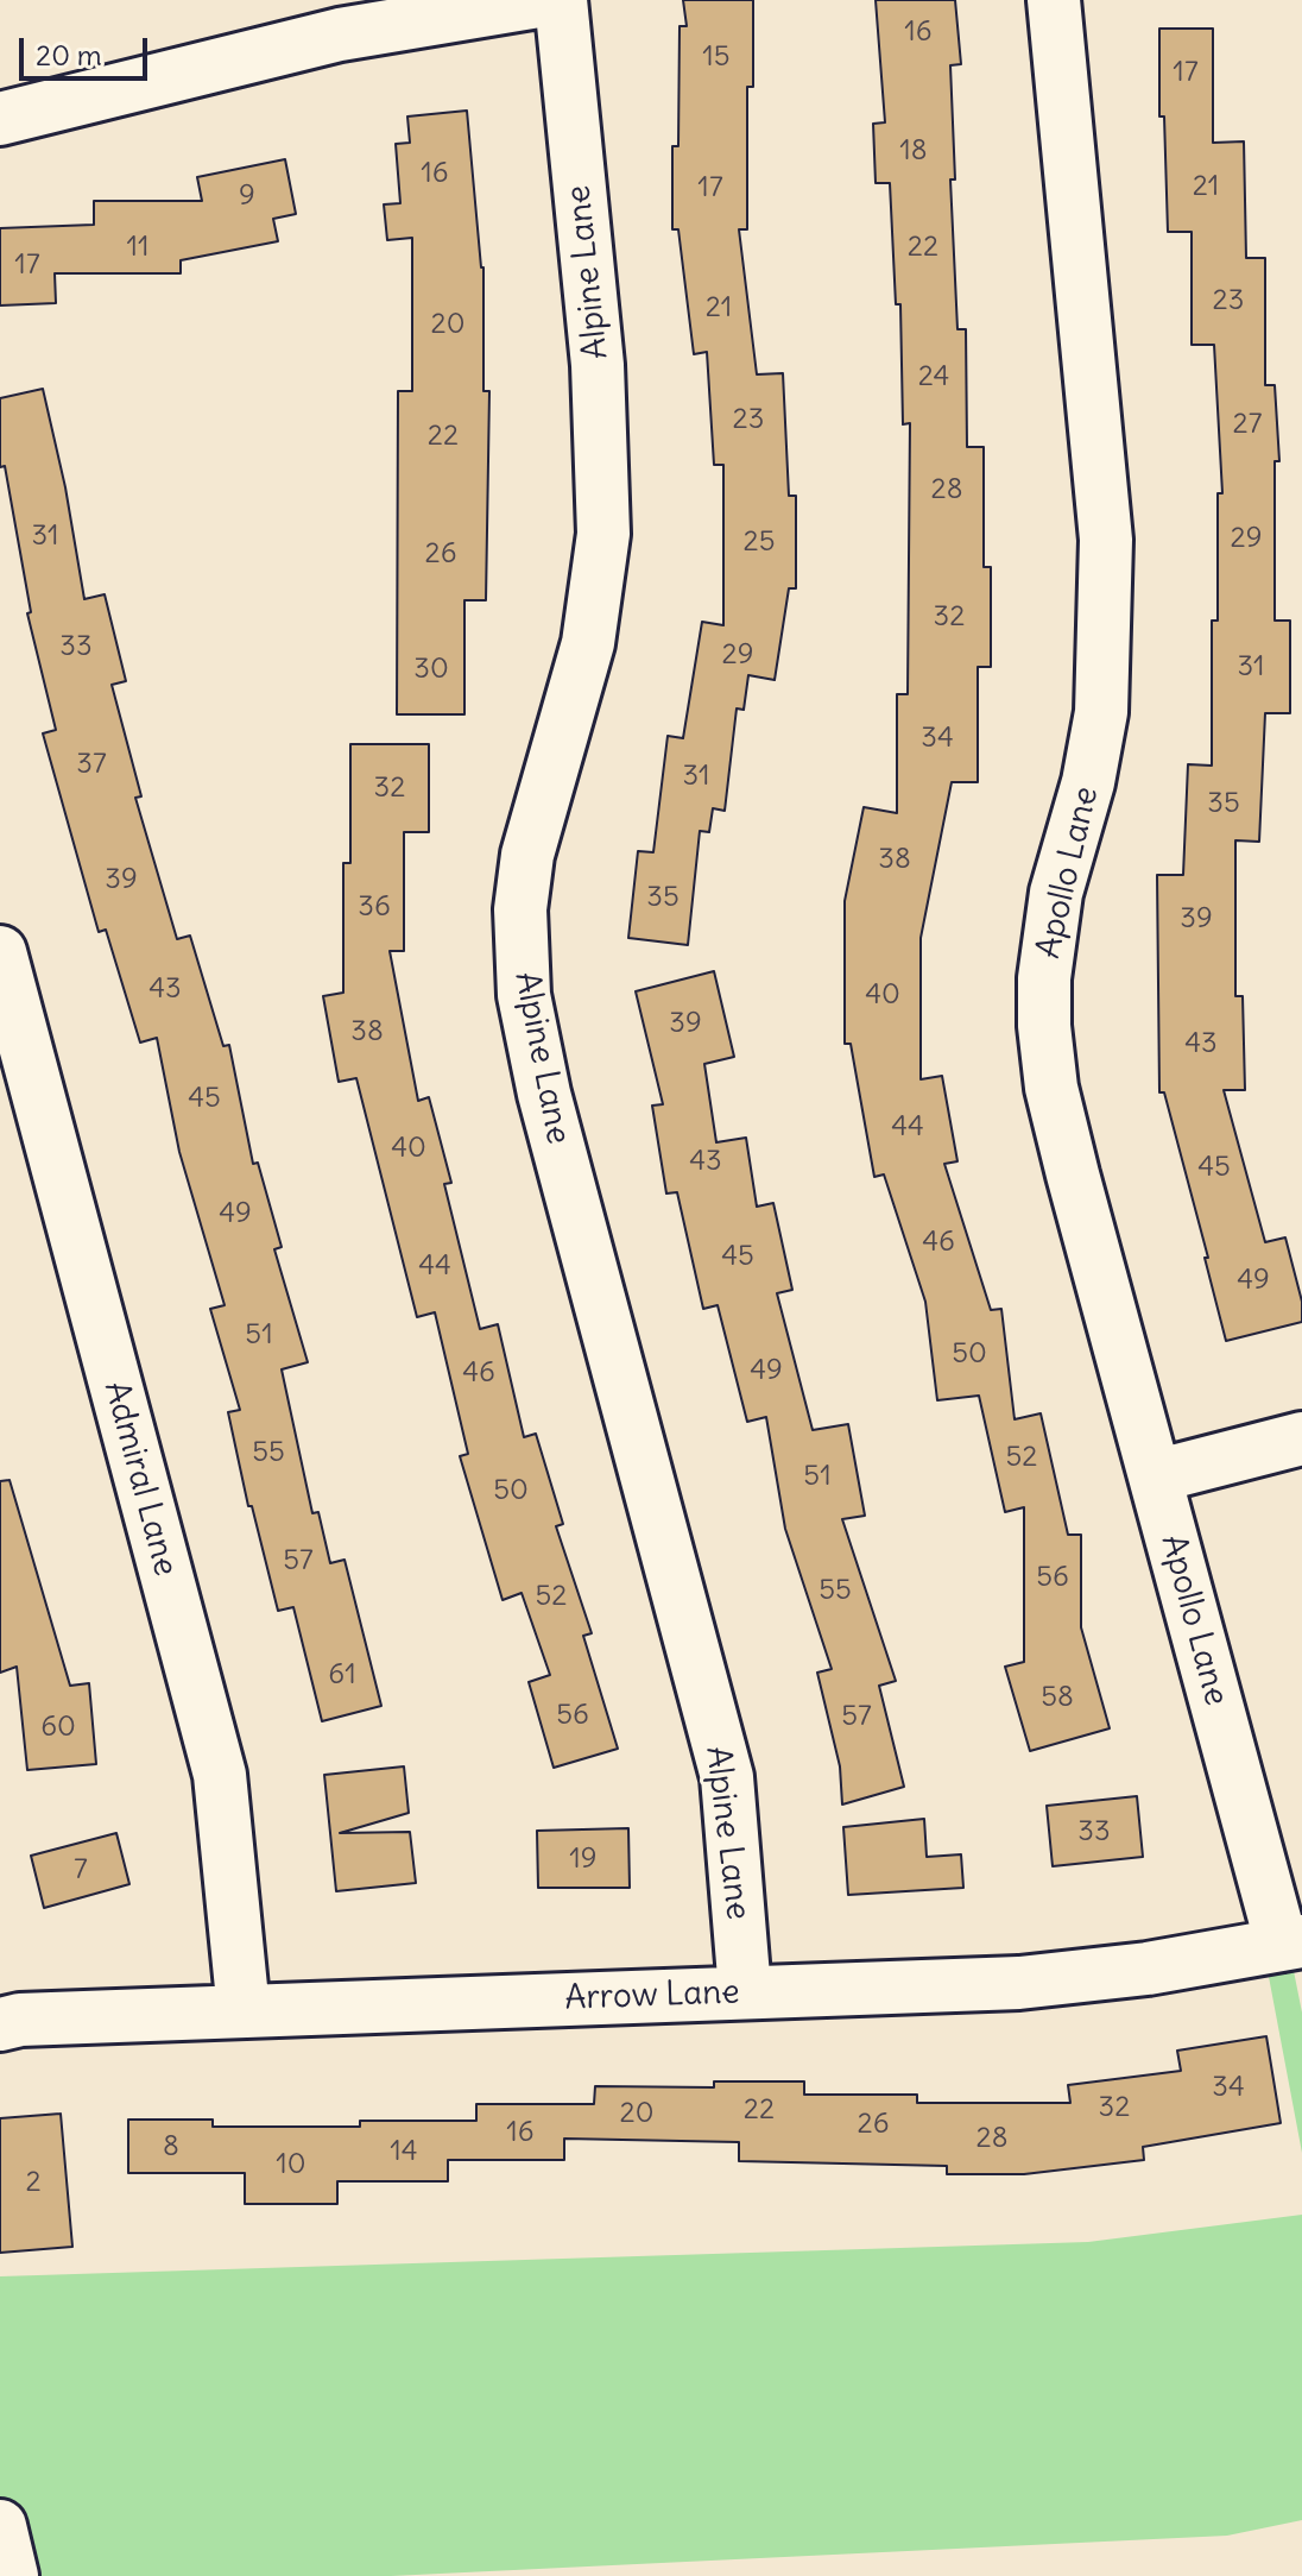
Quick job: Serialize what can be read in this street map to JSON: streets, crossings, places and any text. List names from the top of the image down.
{
  "streets": {
    "street": [
      "Alpine Lane",
      "Apollo Lane",
      "Admiral Lane",
      "Arrow Lane"
    ]
  },
  "crossings": [
    ["Alpine Lane", "Arrow Lane"],
    ["Apollo Lane", "Arrow Lane"],
    ["Admiral Lane", "Arrow Lane"]
  ],
  "house_numbers": [
    "16",
    "15",
    "17",
    "18",
    "16",
    "21",
    "17",
    "9",
    "11",
    "22",
    "17",
    "23",
    "21",
    "20",
    "24",
    "23",
    "27",
    "22",
    "28",
    "31",
    "29",
    "25",
    "26",
    "32",
    "33",
    "29",
    "31",
    "30",
    "34",
    "37",
    "31",
    "32",
    "35",
    "38",
    "39",
    "35",
    "36",
    "39",
    "43",
    "40",
    "39",
    "38",
    "43",
    "45",
    "44",
    "40",
    "43",
    "45",
    "49",
    "46",
    "45",
    "44",
    "49",
    "51",
    "50",
    "49",
    "46",
    "55",
    "52",
    "51",
    "50",
    "57",
    "56",
    "55",
    "52",
    "61",
    "58",
    "56",
    "57",
    "60",
    "33",
    "19",
    "7",
    "34",
    "32",
    "22",
    "20",
    "26",
    "16",
    "28",
    "8",
    "14",
    "10",
    "2"
  ],
  "scale_bar": "20 m"
}
